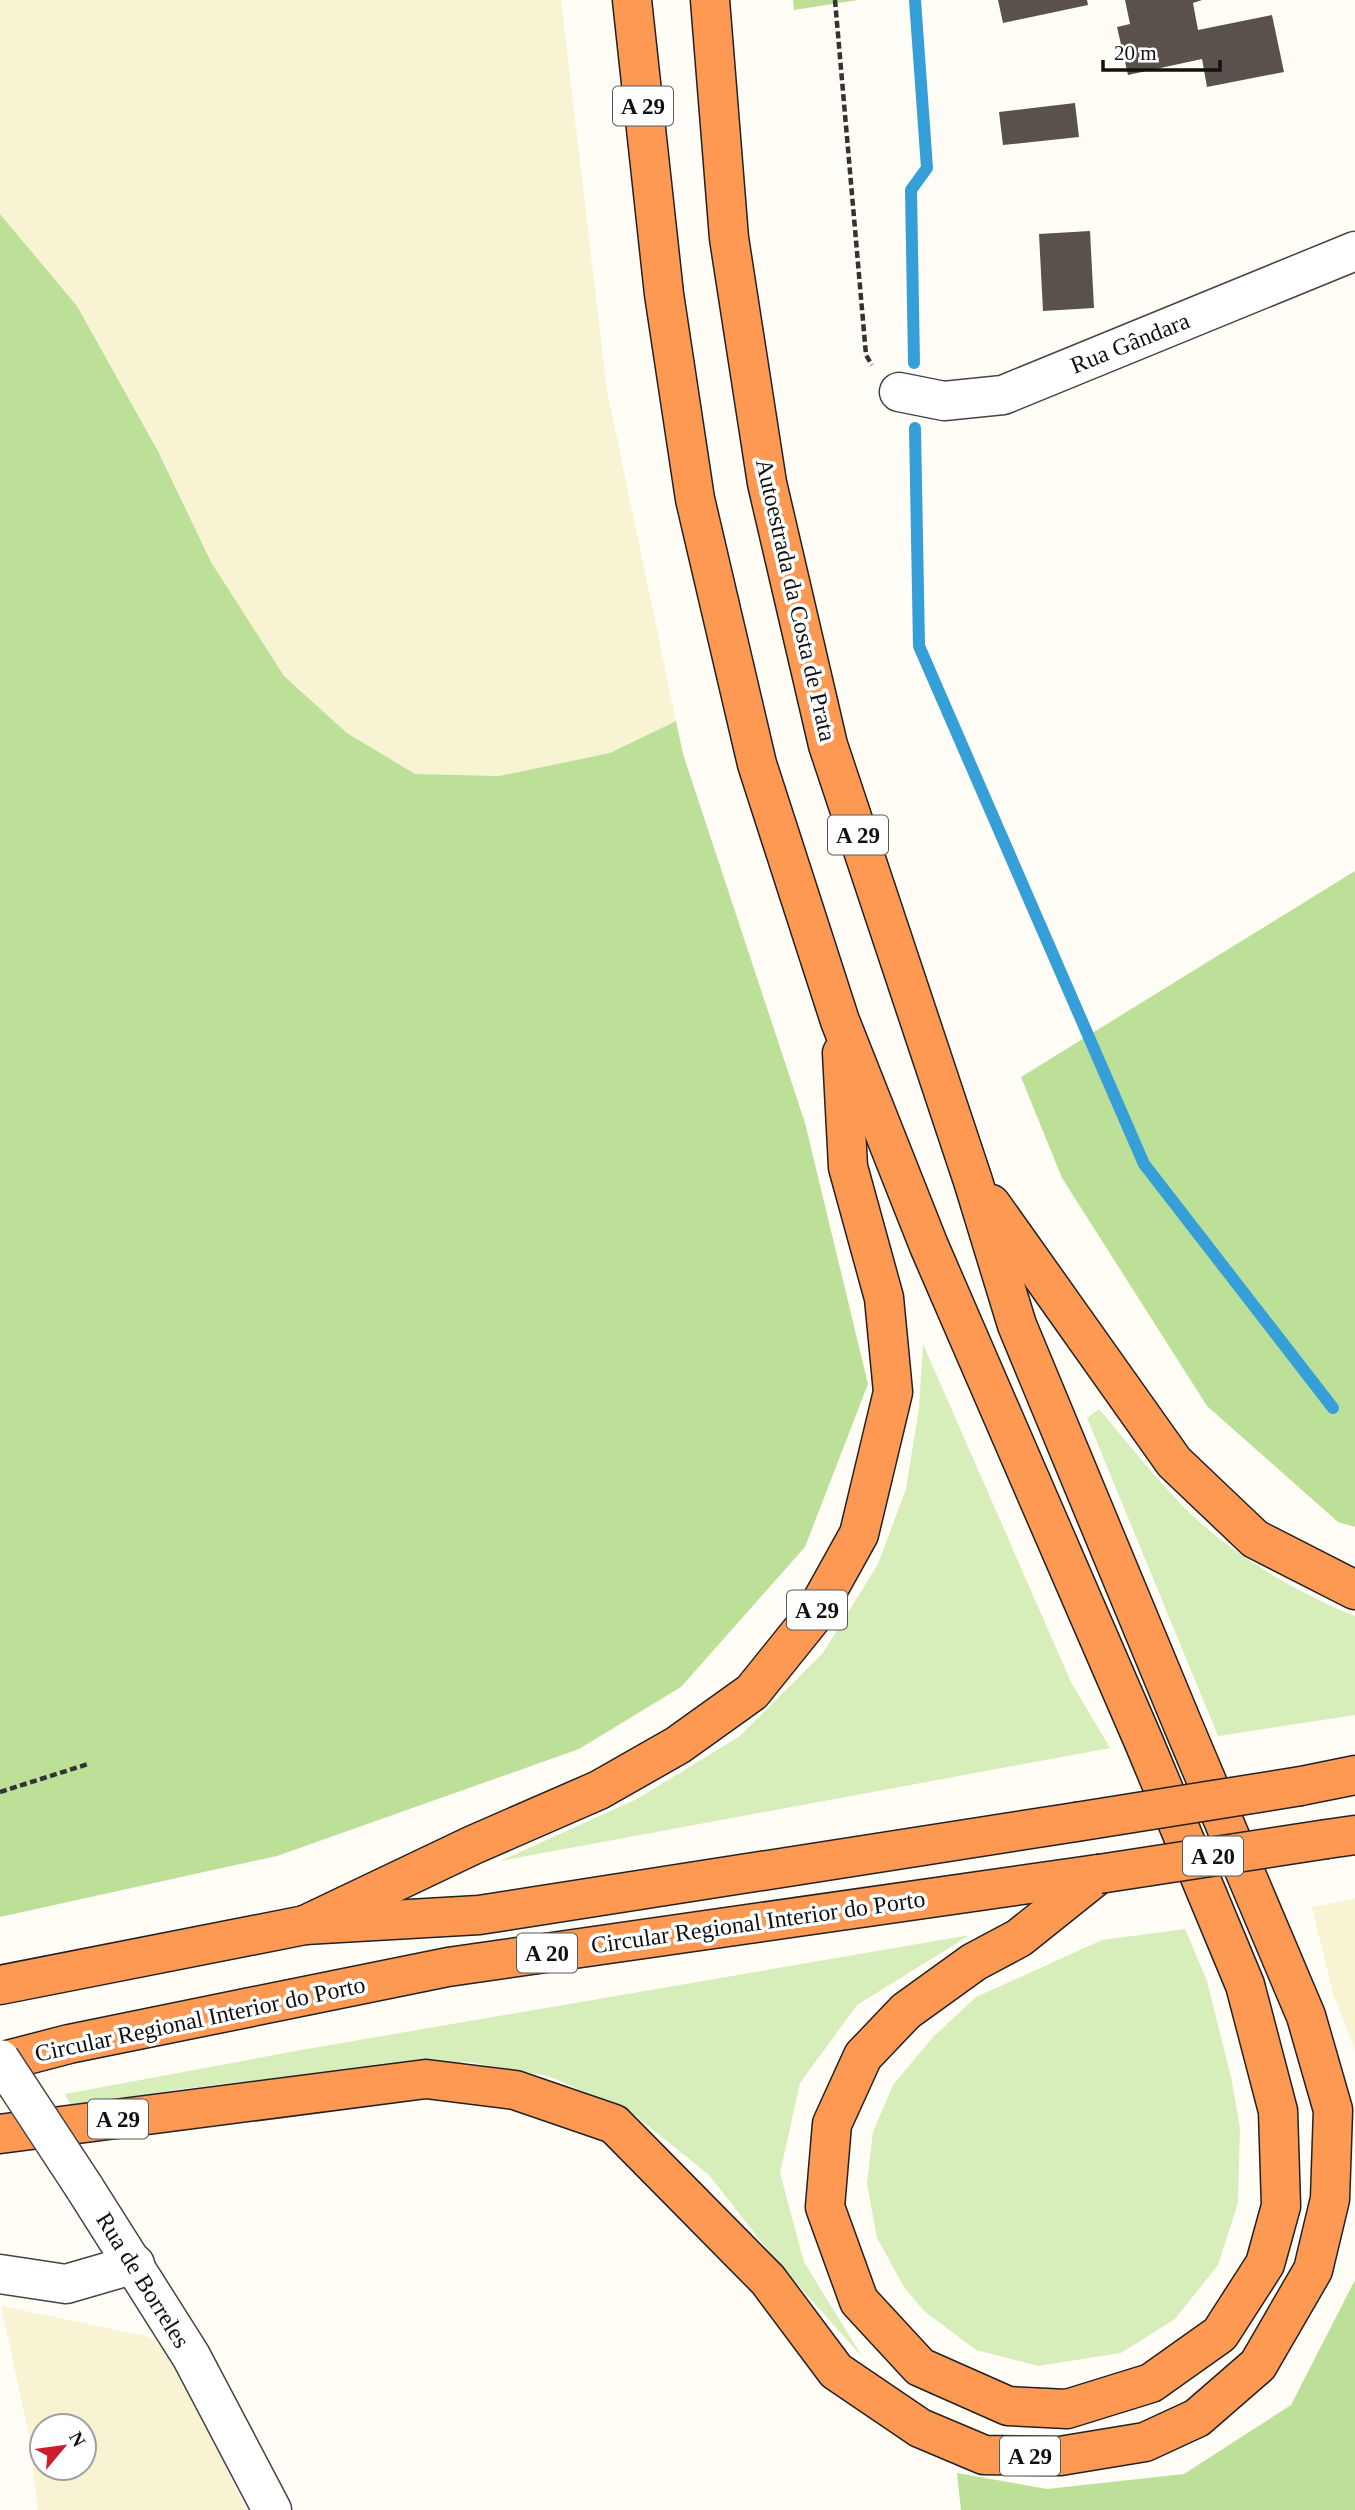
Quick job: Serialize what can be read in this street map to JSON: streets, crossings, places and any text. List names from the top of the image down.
{
  "streets": {
    "highway": [
      "A 29",
      "Autoestrada da Costa de Prata",
      "A 20",
      "Circular Regional Interior do Porto"
    ],
    "street": ["Rua Gândara", "Rua de Borreles"]
  },
  "crossings": [
    ["A 29", "Autoestrada da Costa de Prata"],
    ["A 29", "Circular Regional Interior do Porto"],
    ["Circular Regional Interior do Porto", "Rua de Borreles"]
  ],
  "scale_bar": "20 m",
  "north": "top right"
}
